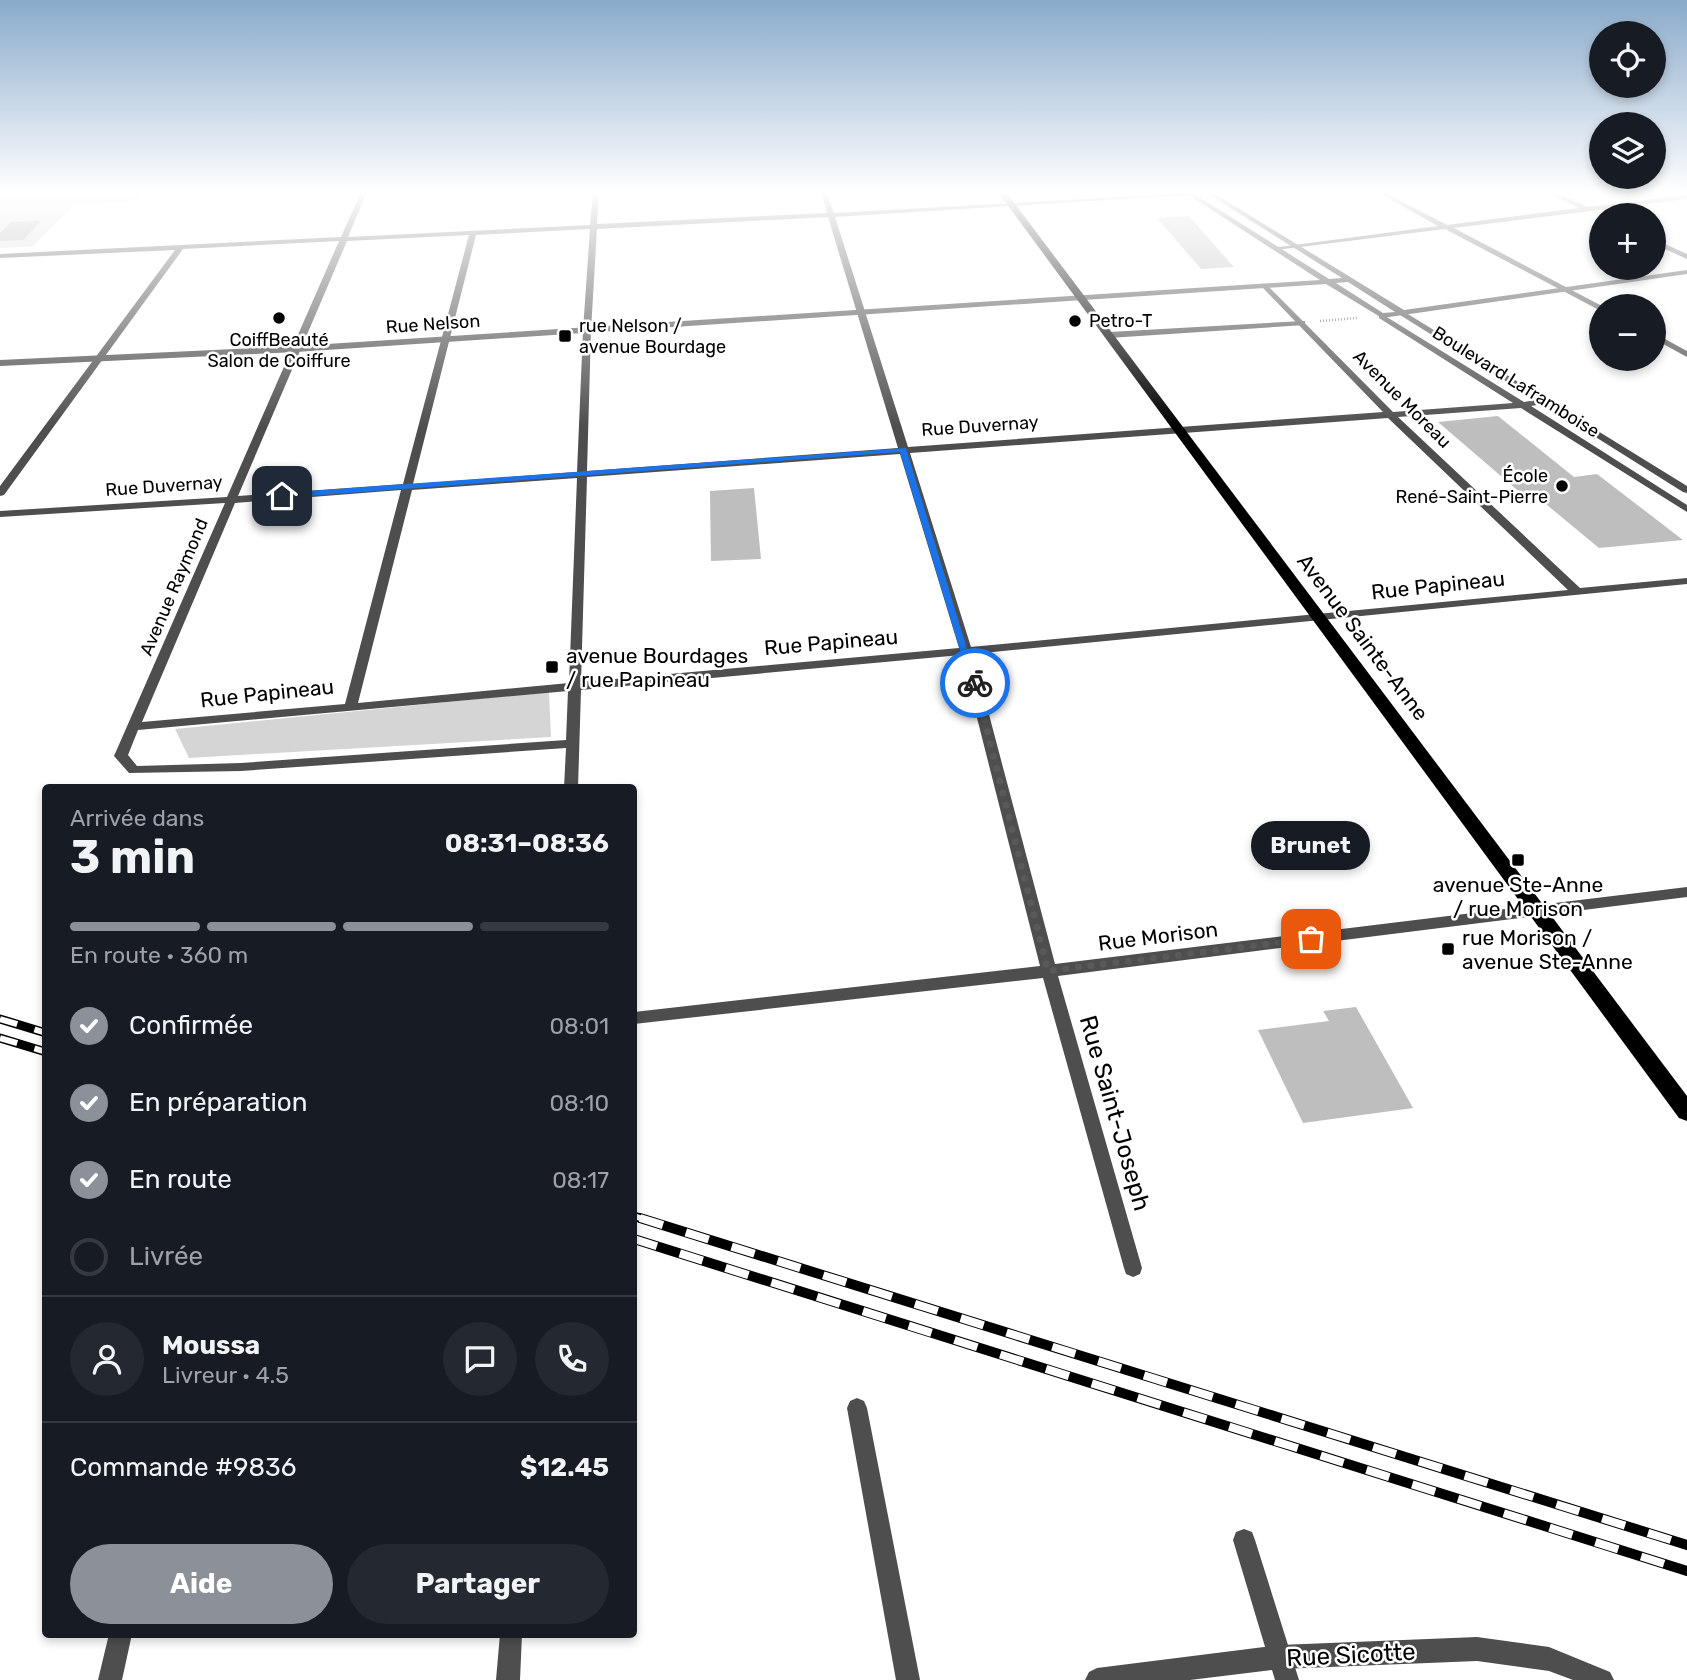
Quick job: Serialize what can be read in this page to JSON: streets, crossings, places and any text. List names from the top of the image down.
{
  "streets": {
    "main road": ["Avenue Sainte-Anne"],
    "street": [
      "Rue Nelson",
      "Boulevard Laframboise",
      "Avenue Moreau",
      "Rue Duvernay",
      "Rue Papineau",
      "Avenue Raymond",
      "Rue Morison",
      "Rue Saint-Joseph",
      "Rue Sicotte"
    ]
  },
  "crossings": [
    ["Rue Nelson", "Boulevard Laframboise"],
    ["Rue Nelson", "Avenue Moreau"],
    ["Rue Nelson", "Avenue Raymond"],
    ["Rue Nelson", "Avenue Sainte-Anne"],
    ["Rue Nelson", "Rue Saint-Joseph"],
    ["Boulevard Laframboise", "Rue Duvernay"],
    ["Avenue Moreau", "Rue Duvernay"],
    ["Avenue Moreau", "Rue Papineau"],
    ["Rue Duvernay", "Avenue Raymond"],
    ["Rue Duvernay", "Avenue Sainte-Anne"],
    ["Rue Duvernay", "Rue Saint-Joseph"],
    ["Rue Papineau", "Avenue Raymond"],
    ["Rue Papineau", "Avenue Sainte-Anne"],
    ["Rue Papineau", "Rue Saint-Joseph"],
    ["Avenue Sainte-Anne", "Rue Morison"],
    ["Rue Morison", "Rue Saint-Joseph"]
  ],
  "places": {
    "other": [
      "CoiffBeauté Salon de Coiffure",
      "Petro-T",
      "École René-Saint-Pierre",
      "Brunet"
    ],
    "transit": [
      "rue Nelson / avenue Bourdage",
      "avenue Bourdages / rue Papineau",
      "avenue Ste-Anne / rue Morison",
      "rue Morison / avenue Ste-Anne"
    ]
  },
  "page": {
    "map_buttons": ["+", "−"],
    "heading": ["3 min", "Arrivée dans", "08:31–08:36"],
    "panel": [
      "Moussa",
      "Livreur · 4.5",
      "Commande #9836",
      "$12.45"
    ],
    "bubble": "Brunet",
    "bar": "En route · 360 m",
    "list": [
      ["Confirmée", "08:01"],
      ["En préparation", "08:10"],
      ["En route", "08:17"],
      "Livrée"
    ],
    "buttons": ["Aide", "Partager"]
  }
}
